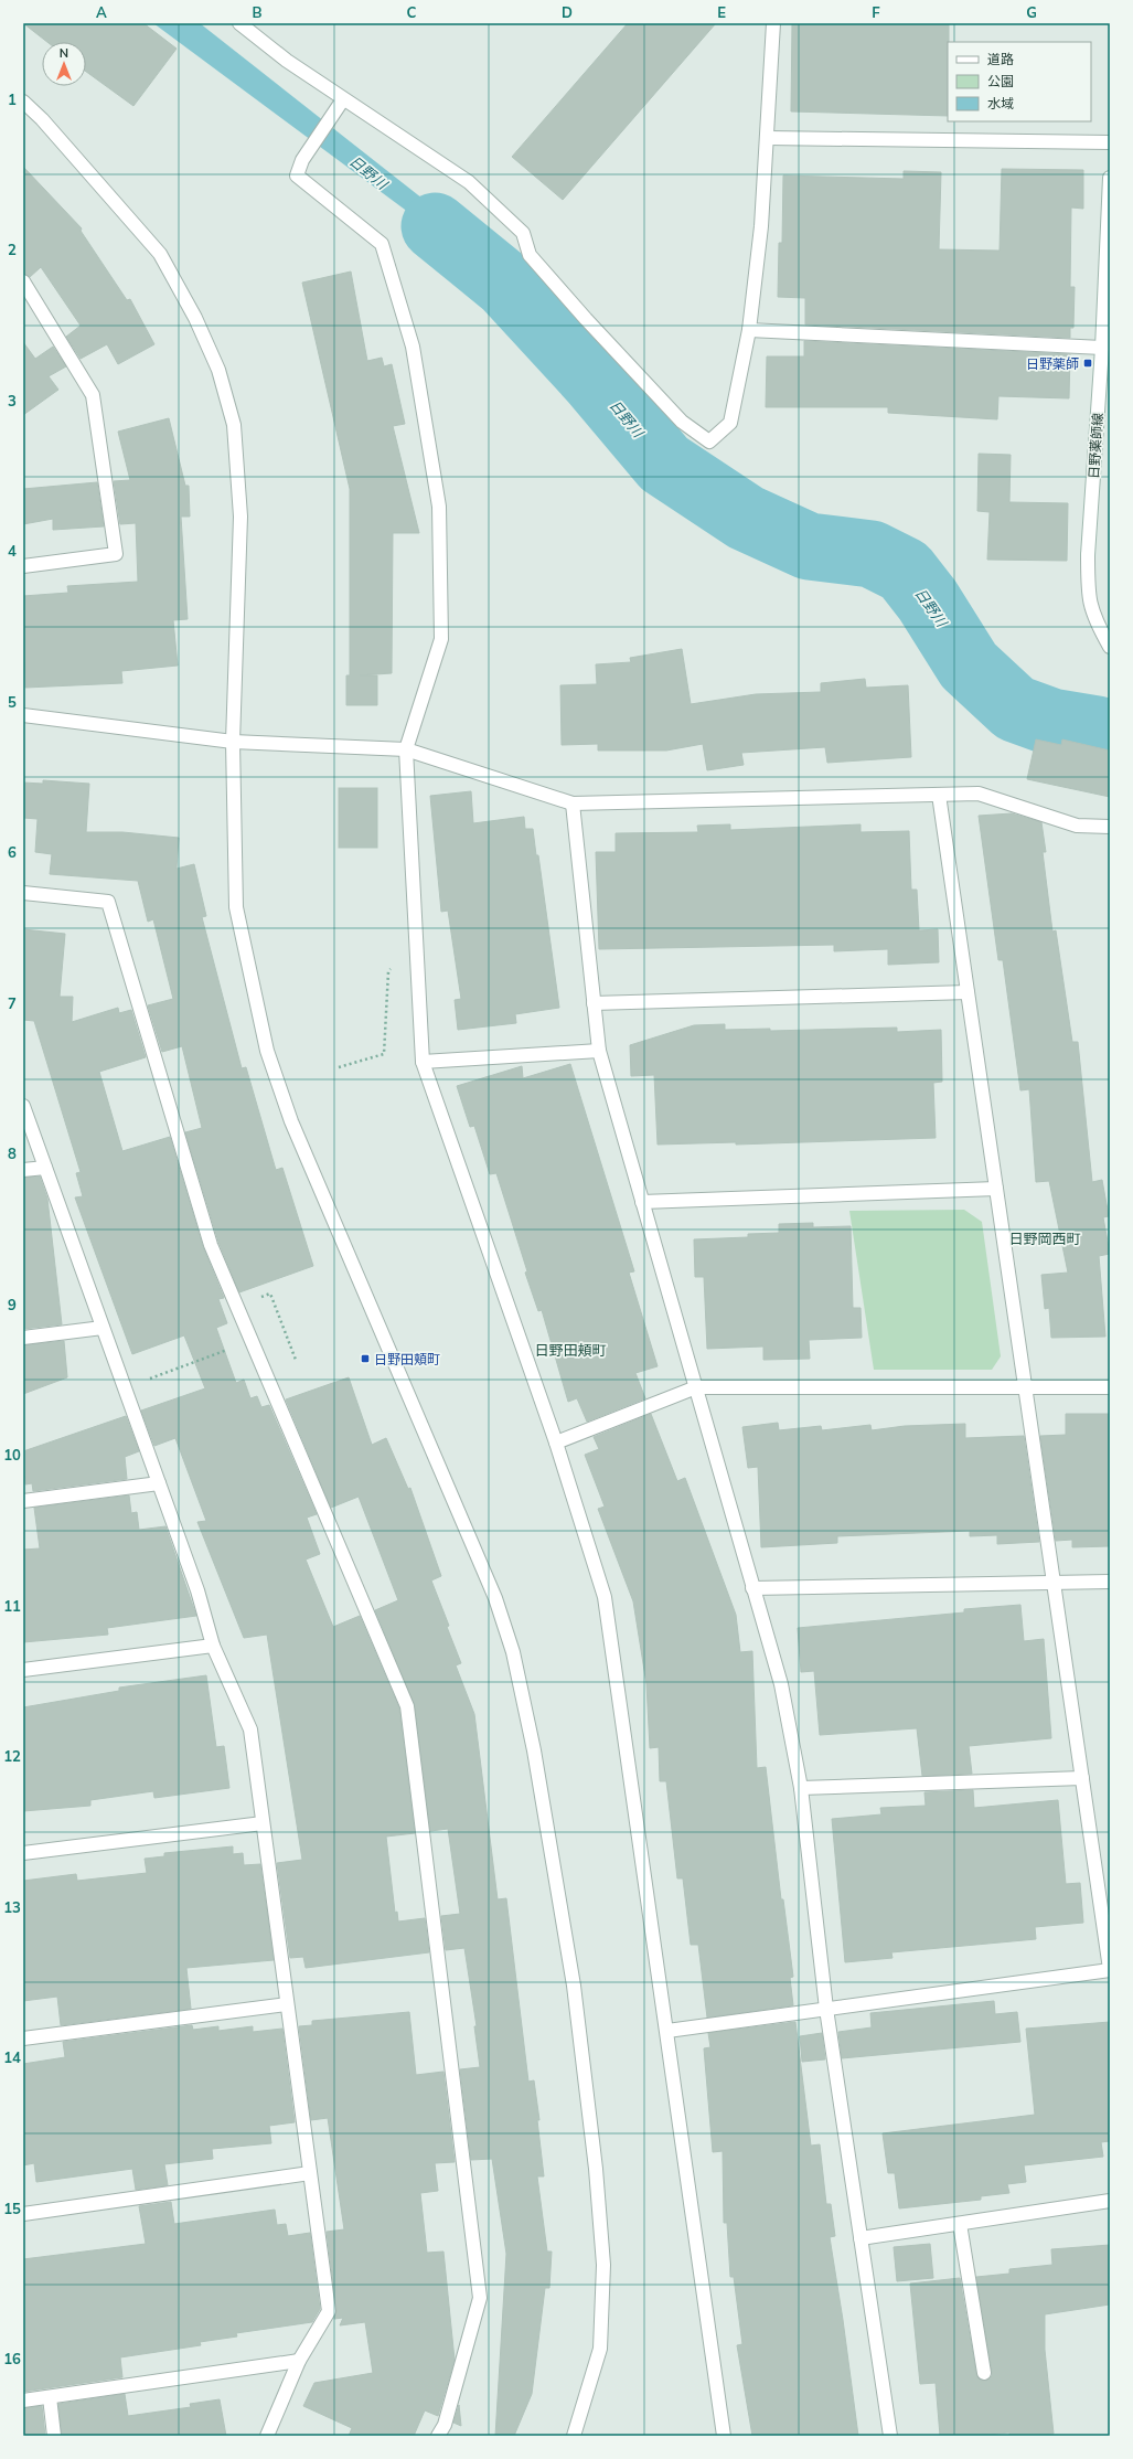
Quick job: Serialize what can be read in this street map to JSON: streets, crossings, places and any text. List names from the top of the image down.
{
  "streets": {
    "street": ["日野薬師線"]
  },
  "districts": ["日野岡西町", "日野田頬町"],
  "water": ["日野川"],
  "places": {
    "transit": ["日野薬師", "日野田頬町"]
  },
  "legend": ["道路", "公園", "水域"],
  "north": "top",
  "grid": {
    "columns": [
      "A",
      "B",
      "C",
      "D",
      "E",
      "F",
      "G"
    ],
    "rows": [
      "1",
      "2",
      "3",
      "4",
      "5",
      "6",
      "7",
      "8",
      "9",
      "10",
      "11",
      "12",
      "13",
      "14",
      "15",
      "16"
    ]
  }
}
